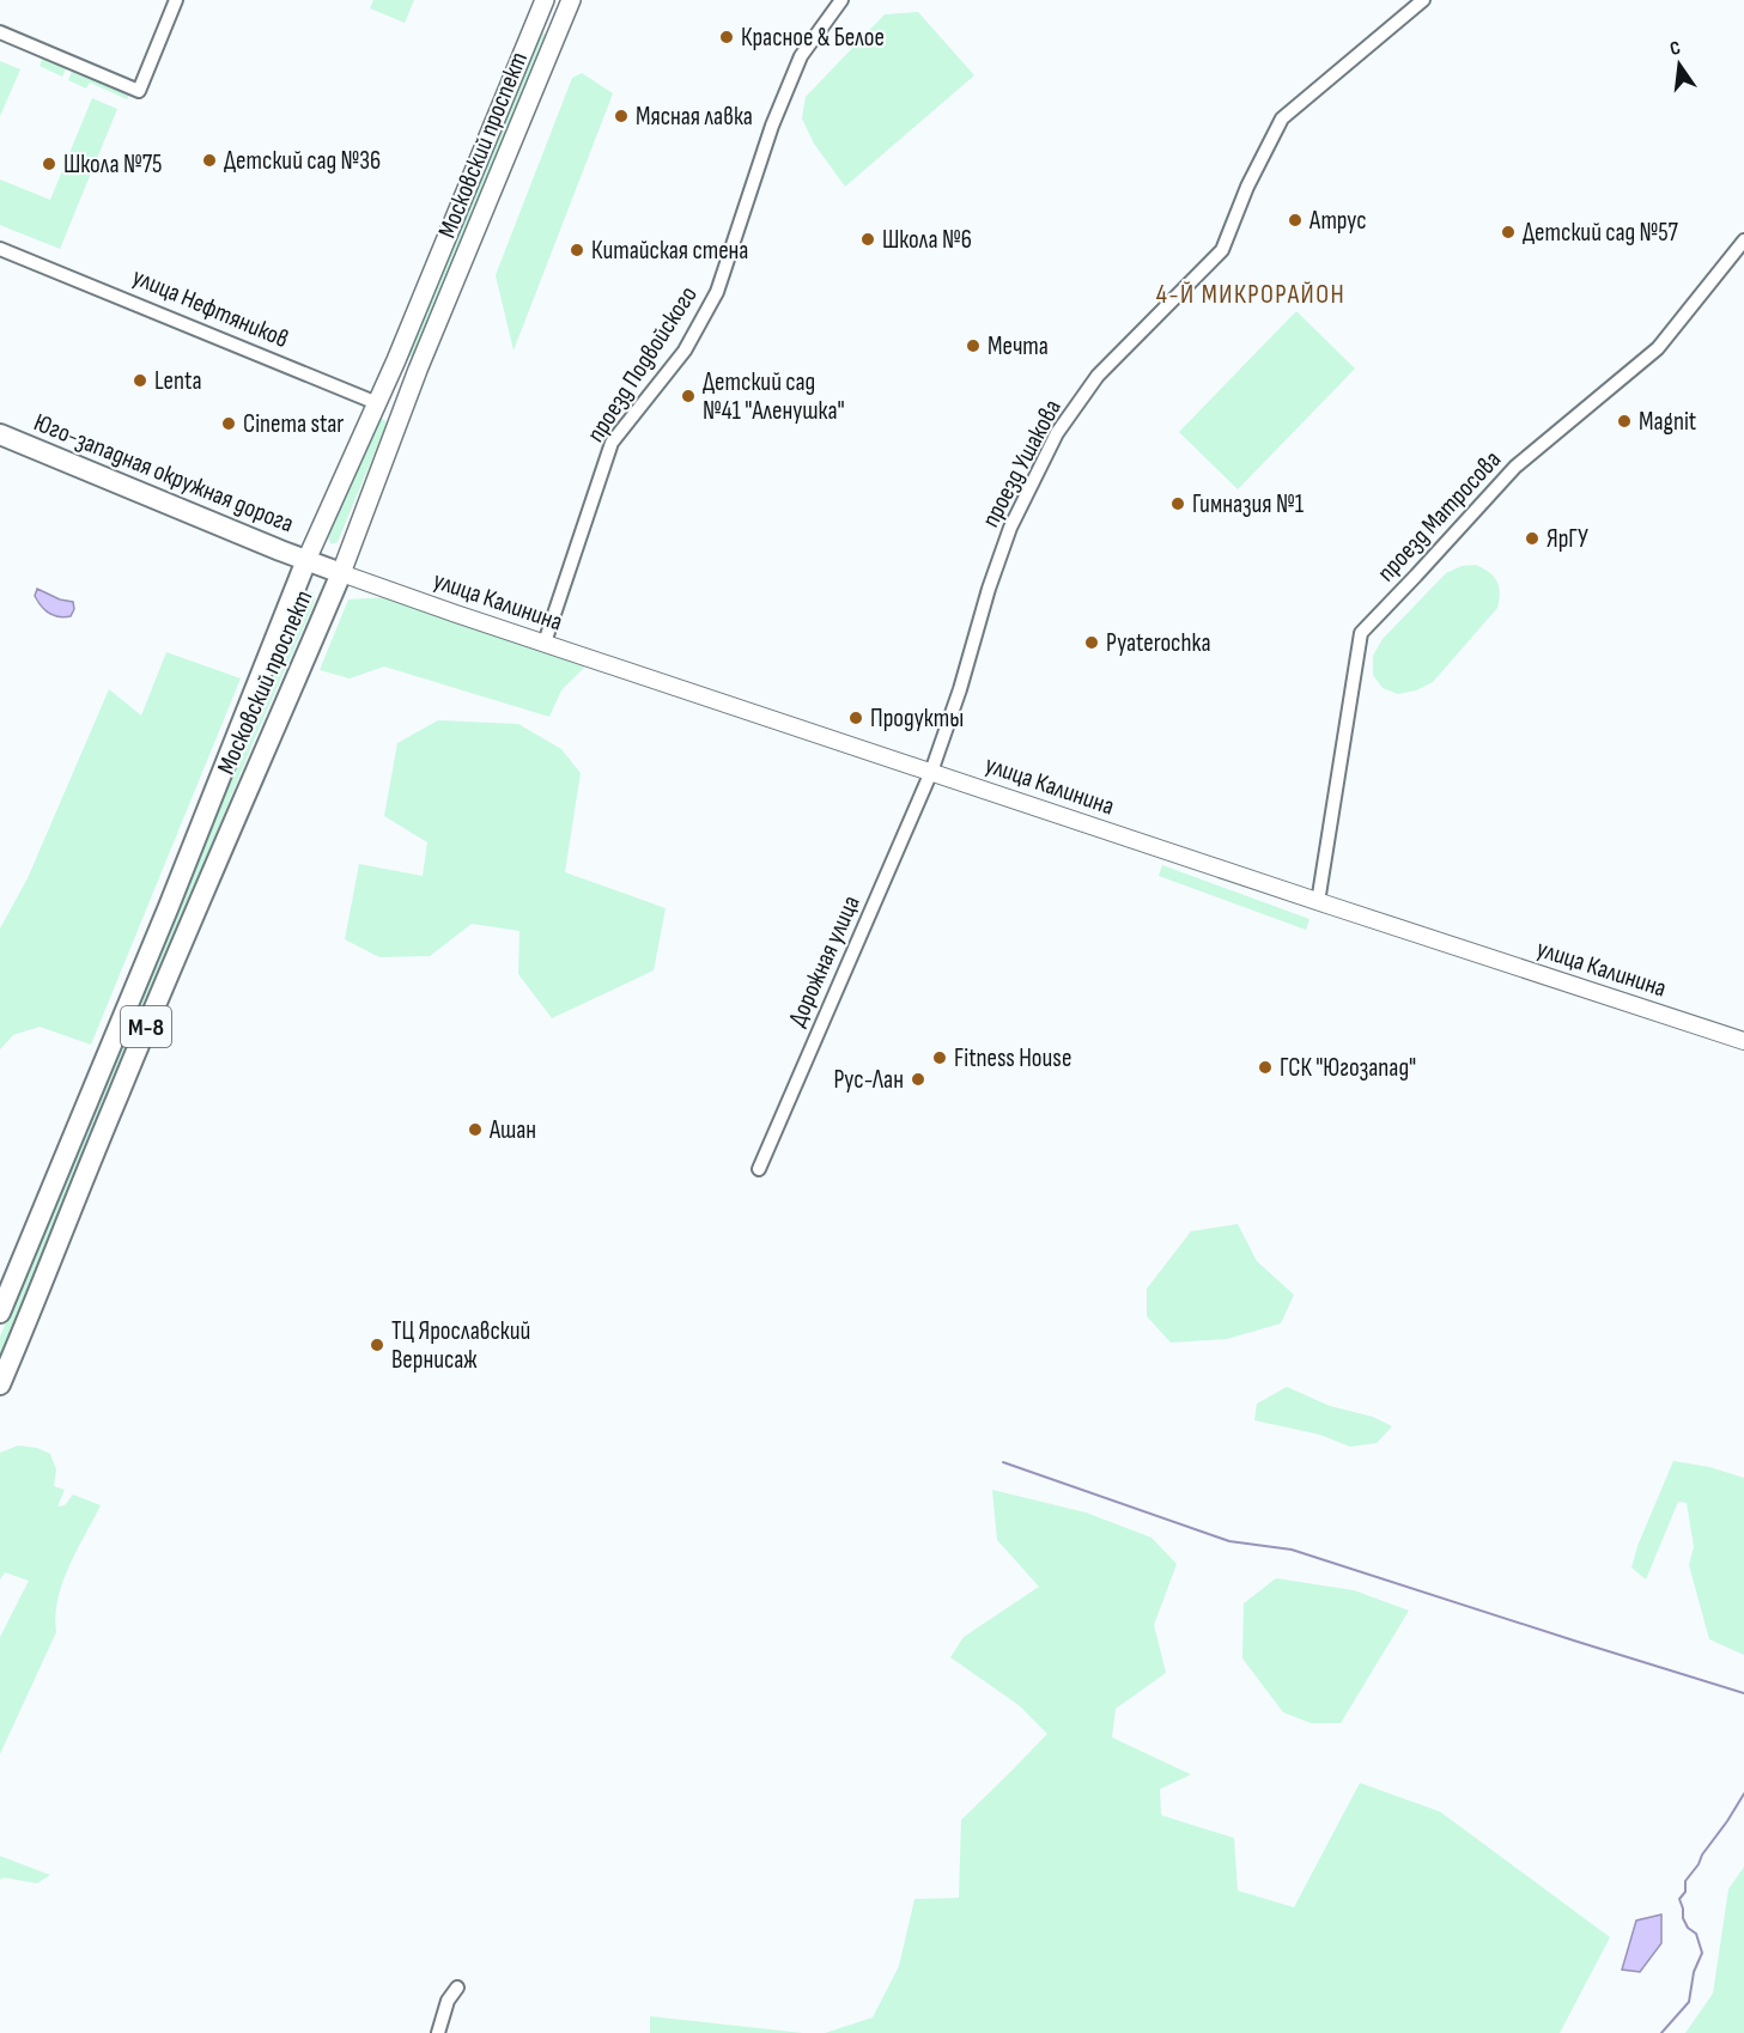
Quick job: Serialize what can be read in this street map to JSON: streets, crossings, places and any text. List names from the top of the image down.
{
  "streets": {
    "highway": ["Московский проспект", "Юго-западная окружная дорога", "М-8"],
    "main road": ["улица Нефтяников", "улица Калинина"],
    "street": [
      "проезд Подвойского",
      "проезд Ушакова",
      "проезд Матросова",
      "Дорожная улица"
    ]
  },
  "crossings": [
    ["Московский проспект", "улица Нефтяников"],
    ["Московский проспект", "Юго-западная окружная дорога"],
    ["Московский проспект", "улица Калинина"],
    ["проезд Подвойского", "улица Калинина"],
    ["проезд Ушакова", "улица Калинина"],
    ["проезд Ушакова", "Дорожная улица"],
    ["Юго-западная окружная дорога", "улица Калинина"],
    ["проезд Матросова", "улица Калинина"],
    ["улица Калинина", "Дорожная улица"]
  ],
  "districts": ["4-Й МИКРОРАЙОН"],
  "places": [
    "Красное & Белое",
    "Мясная лавка",
    "Детский сад №36",
    "Школа №75",
    "Атрус",
    "Детский сад №57",
    "Школа №6",
    "Китайская стена",
    "Мечта",
    "Lenta",
    "Детский сад №41 \"Аленушка\"",
    "Magnit",
    "Cinema star",
    "Гимназия №1",
    "ЯрГУ",
    "Pyaterochka",
    "Продукты",
    "Fitness House",
    "ГСК \"Югозапад\"",
    "Рус-Лан",
    "Ашан",
    "ТЦ Ярославский Вернисаж"
  ],
  "north": "top"
}
